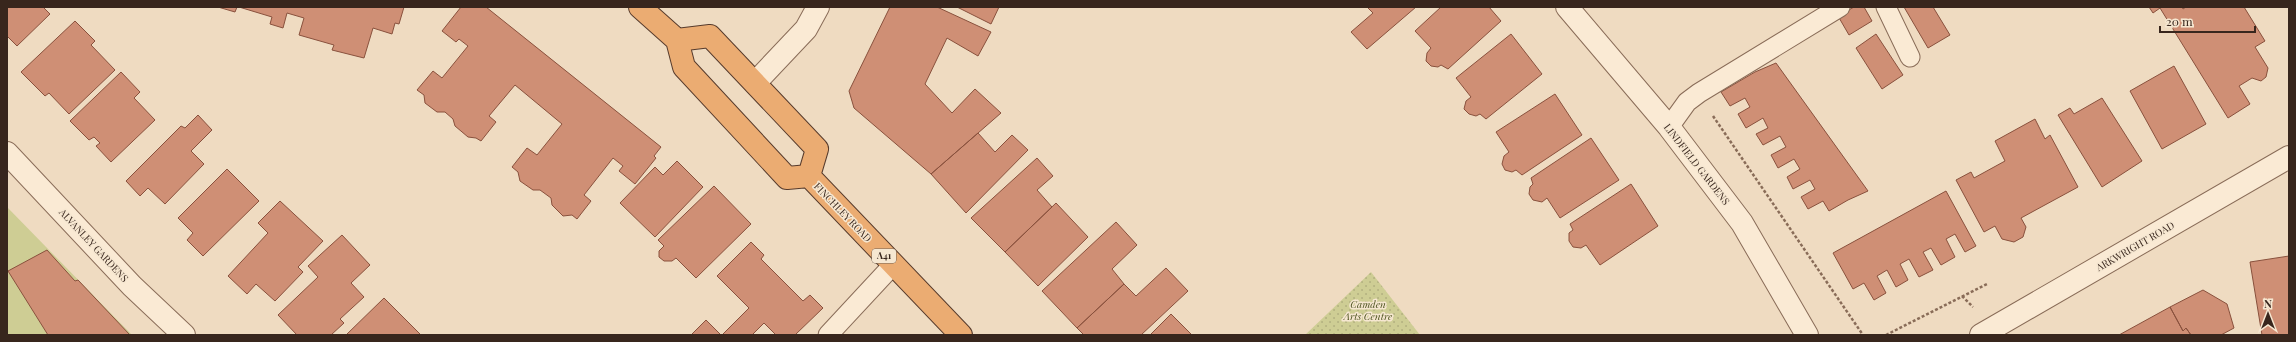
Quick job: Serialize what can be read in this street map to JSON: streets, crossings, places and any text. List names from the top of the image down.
{
  "streets": {
    "highway": ["FINCHLEY ROAD", "A41"],
    "street": ["LINDFIELD GARDENS", "ALVANLEY GARDENS", "ARKWRIGHT ROAD"]
  },
  "parks": ["Camden Arts Centre"],
  "scale_bar": "20 m",
  "north": "top"
}
